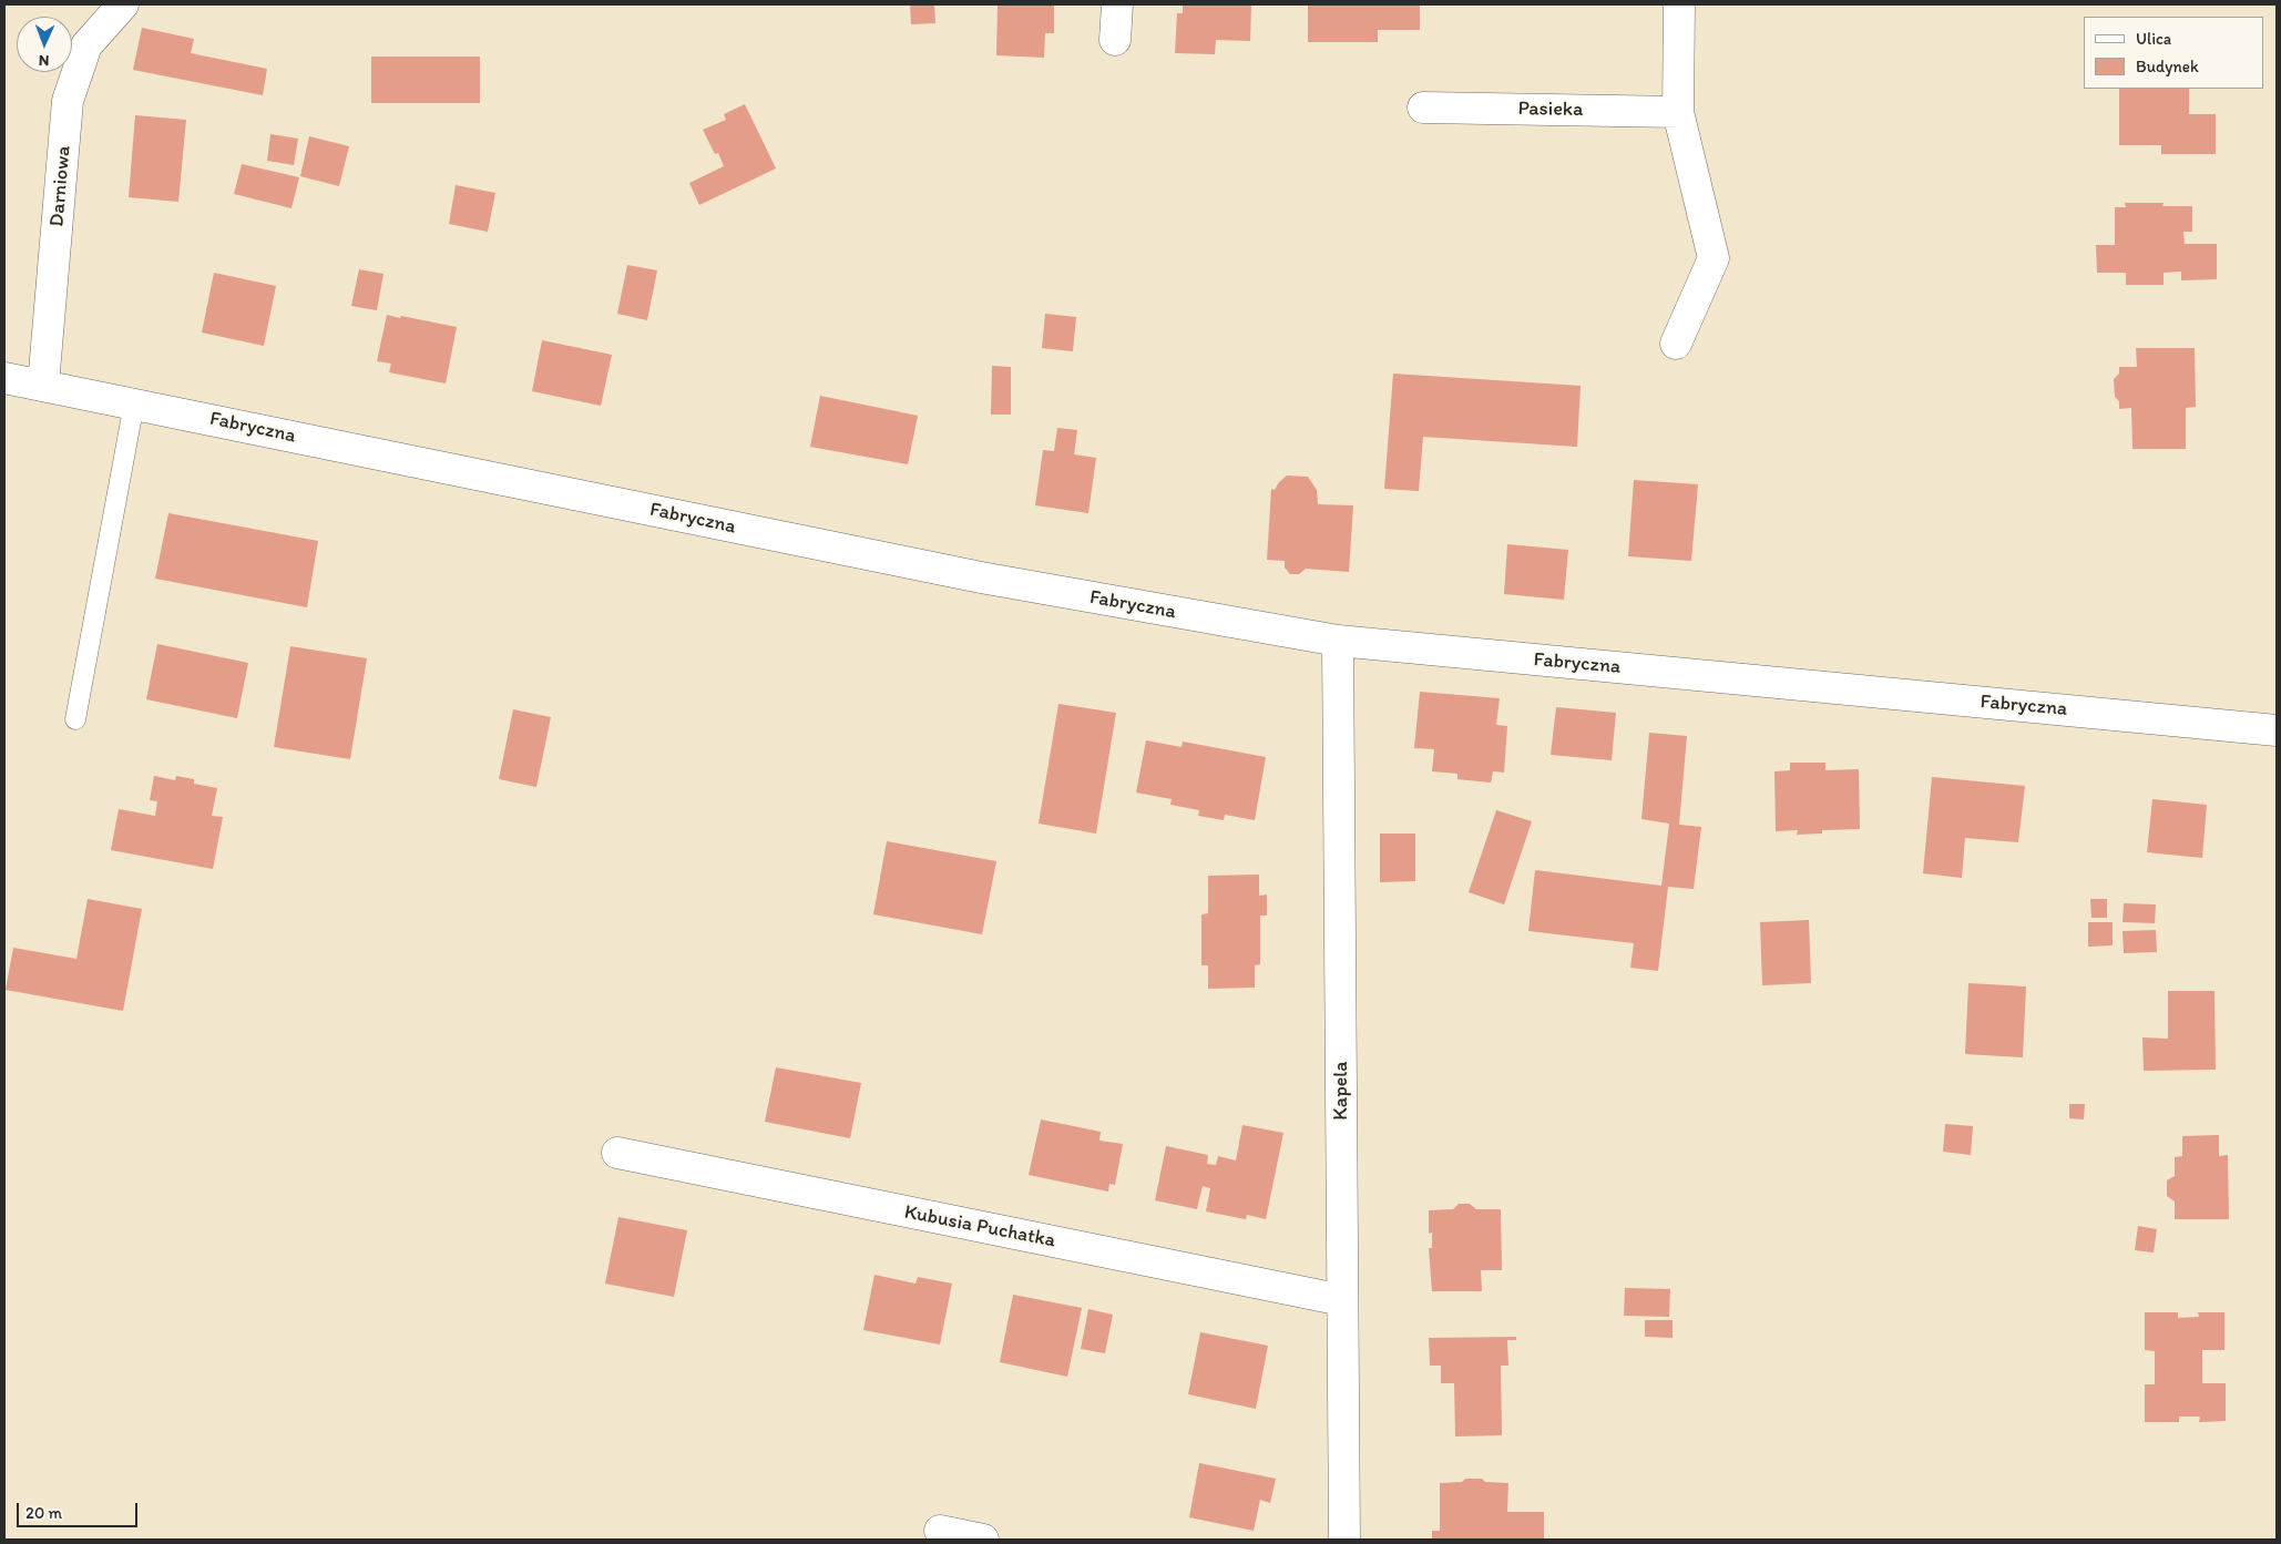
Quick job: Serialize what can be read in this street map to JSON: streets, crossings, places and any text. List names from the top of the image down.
{
  "streets": {
    "street": [
      "Pasieka",
      "Darniowa",
      "Fabryczna",
      "Kapela",
      "Kubusia Puchatka"
    ]
  },
  "crossings": [
    ["Darniowa", "Fabryczna"],
    ["Fabryczna", "Kapela"],
    ["Kapela", "Kubusia Puchatka"]
  ],
  "legend": ["Ulica", "Budynek"],
  "scale_bar": "20 m",
  "north": "bottom"
}
